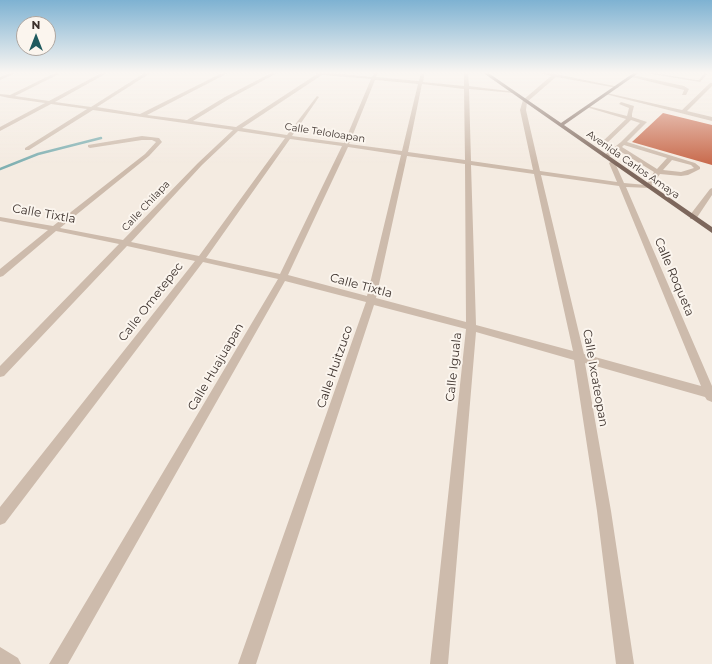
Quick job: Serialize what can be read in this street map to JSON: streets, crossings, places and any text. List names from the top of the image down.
{
  "streets": {
    "main road": ["Avenida Carlos Amaya"],
    "street": [
      "Calle Teloloapan",
      "Calle Chilapa",
      "Calle Tixtla",
      "Calle Roqueta",
      "Calle Ometepec",
      "Calle Huajuapan",
      "Calle Huitzuco",
      "Calle Iguala",
      "Calle Ixcateopan"
    ]
  },
  "crossings": [
    ["Calle Teloloapan", "Avenida Carlos Amaya"],
    ["Calle Teloloapan", "Calle Chilapa"],
    ["Calle Teloloapan", "Calle Roqueta"],
    ["Calle Teloloapan", "Calle Ometepec"],
    ["Calle Teloloapan", "Calle Huajuapan"],
    ["Calle Teloloapan", "Calle Huitzuco"],
    ["Calle Teloloapan", "Calle Iguala"],
    ["Calle Teloloapan", "Calle Ixcateopan"],
    ["Avenida Carlos Amaya", "Calle Roqueta"],
    ["Calle Chilapa", "Calle Tixtla"],
    ["Calle Tixtla", "Calle Roqueta"],
    ["Calle Tixtla", "Calle Ometepec"],
    ["Calle Tixtla", "Calle Huajuapan"],
    ["Calle Tixtla", "Calle Huitzuco"],
    ["Calle Tixtla", "Calle Iguala"],
    ["Calle Tixtla", "Calle Ixcateopan"]
  ],
  "north": "top"
}
